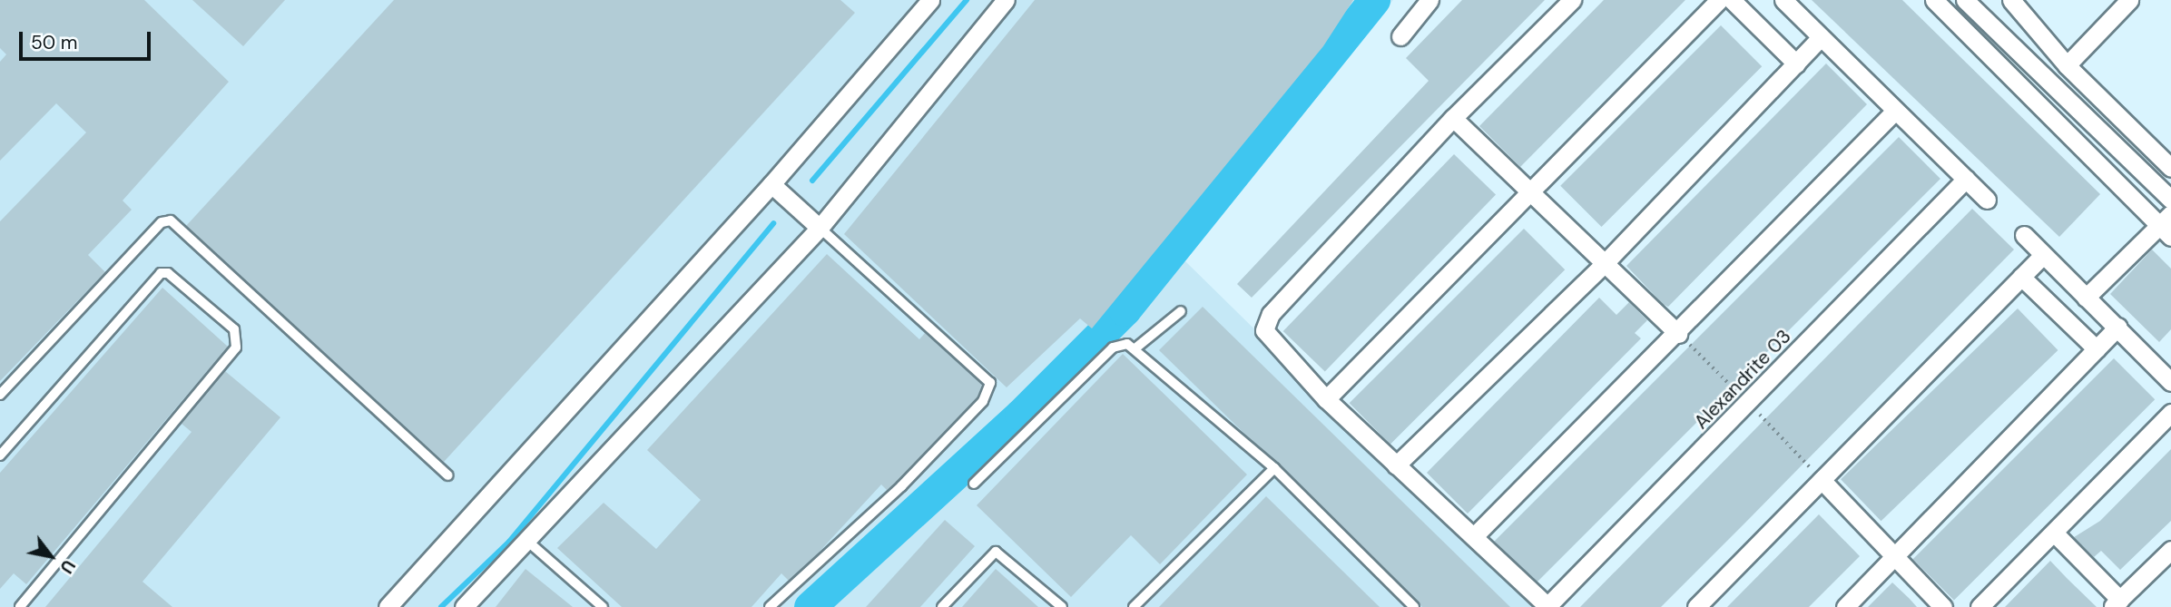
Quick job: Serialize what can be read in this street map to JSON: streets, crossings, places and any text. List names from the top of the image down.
{
  "streets": {
    "street": ["Alexandrite 03"]
  },
  "scale_bar": "50 m",
  "north": "bottom right"
}
